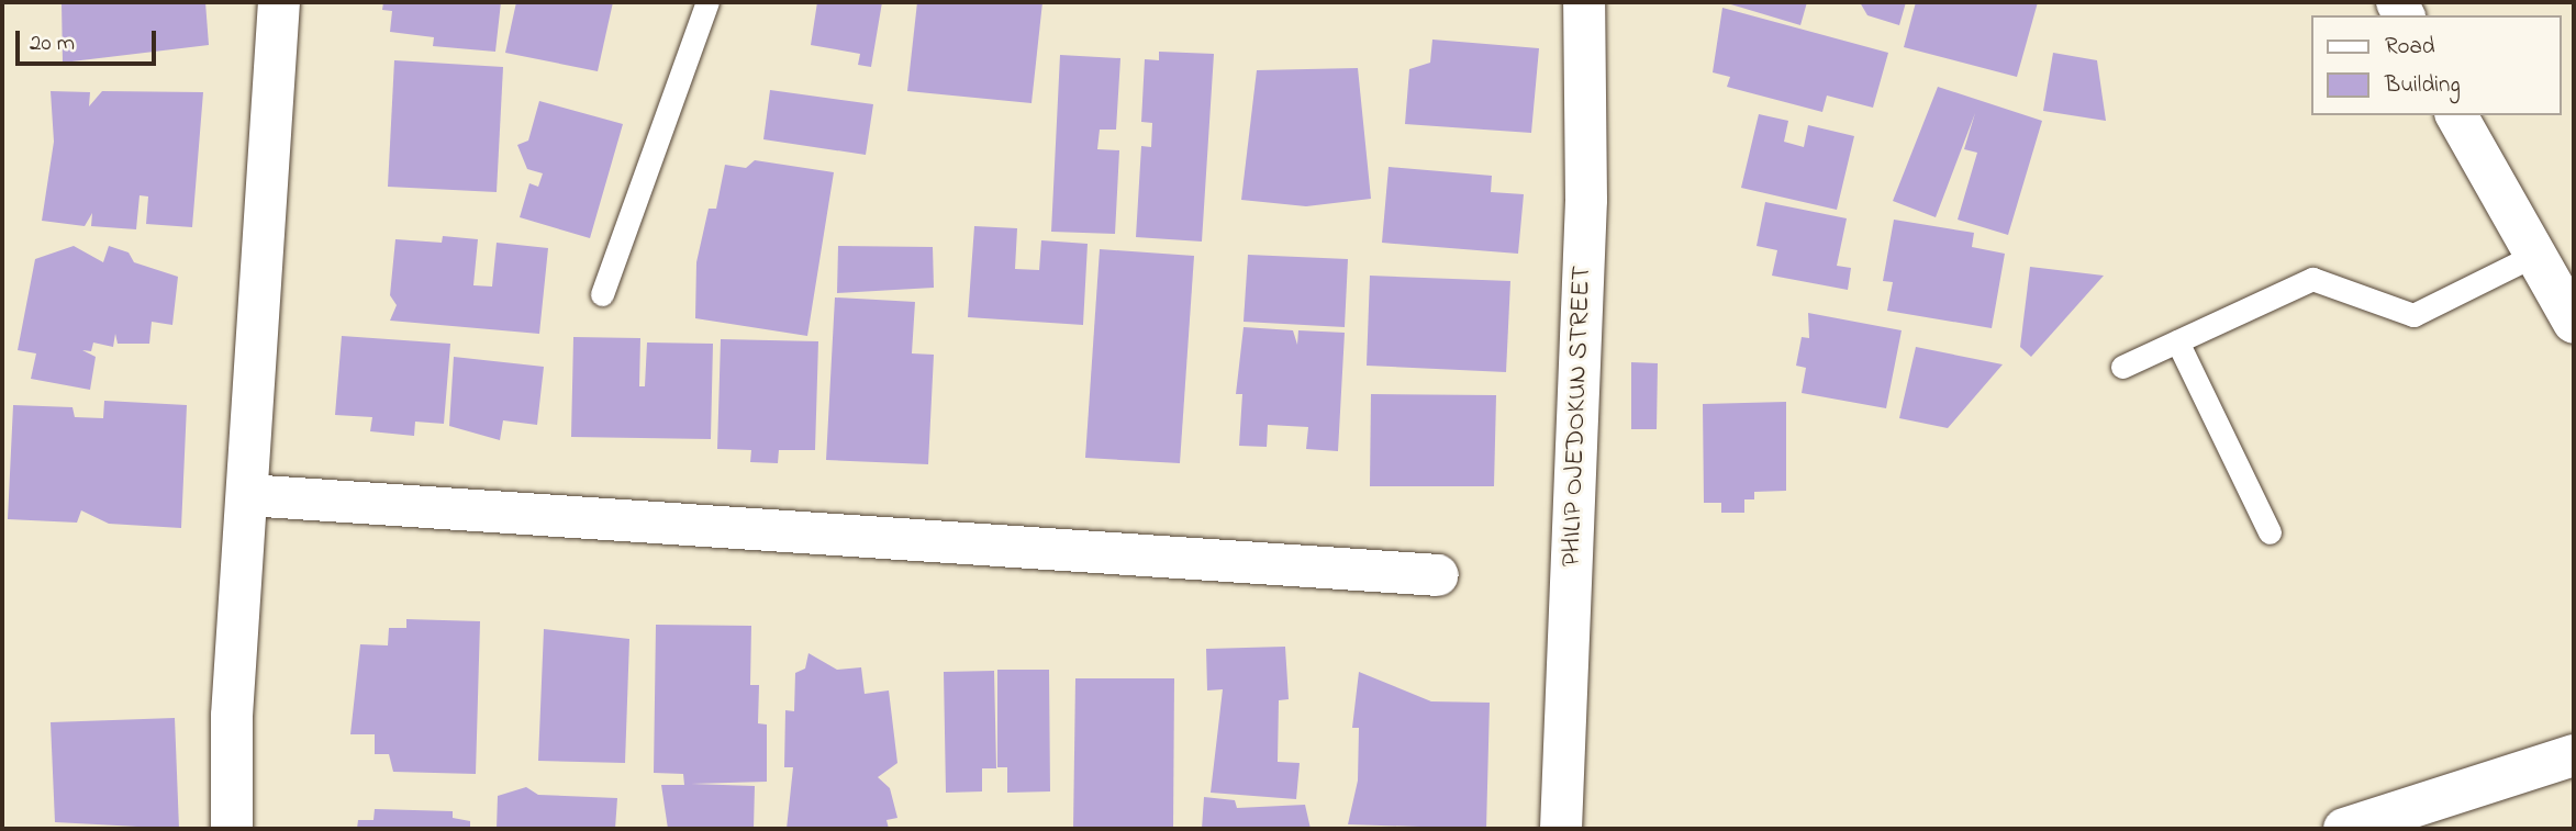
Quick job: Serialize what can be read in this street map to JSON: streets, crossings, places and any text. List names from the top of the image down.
{
  "streets": {
    "street": ["PHILIP OJEDOKUN STREET"]
  },
  "legend": ["Road", "Building"],
  "scale_bar": "20 m"
}
